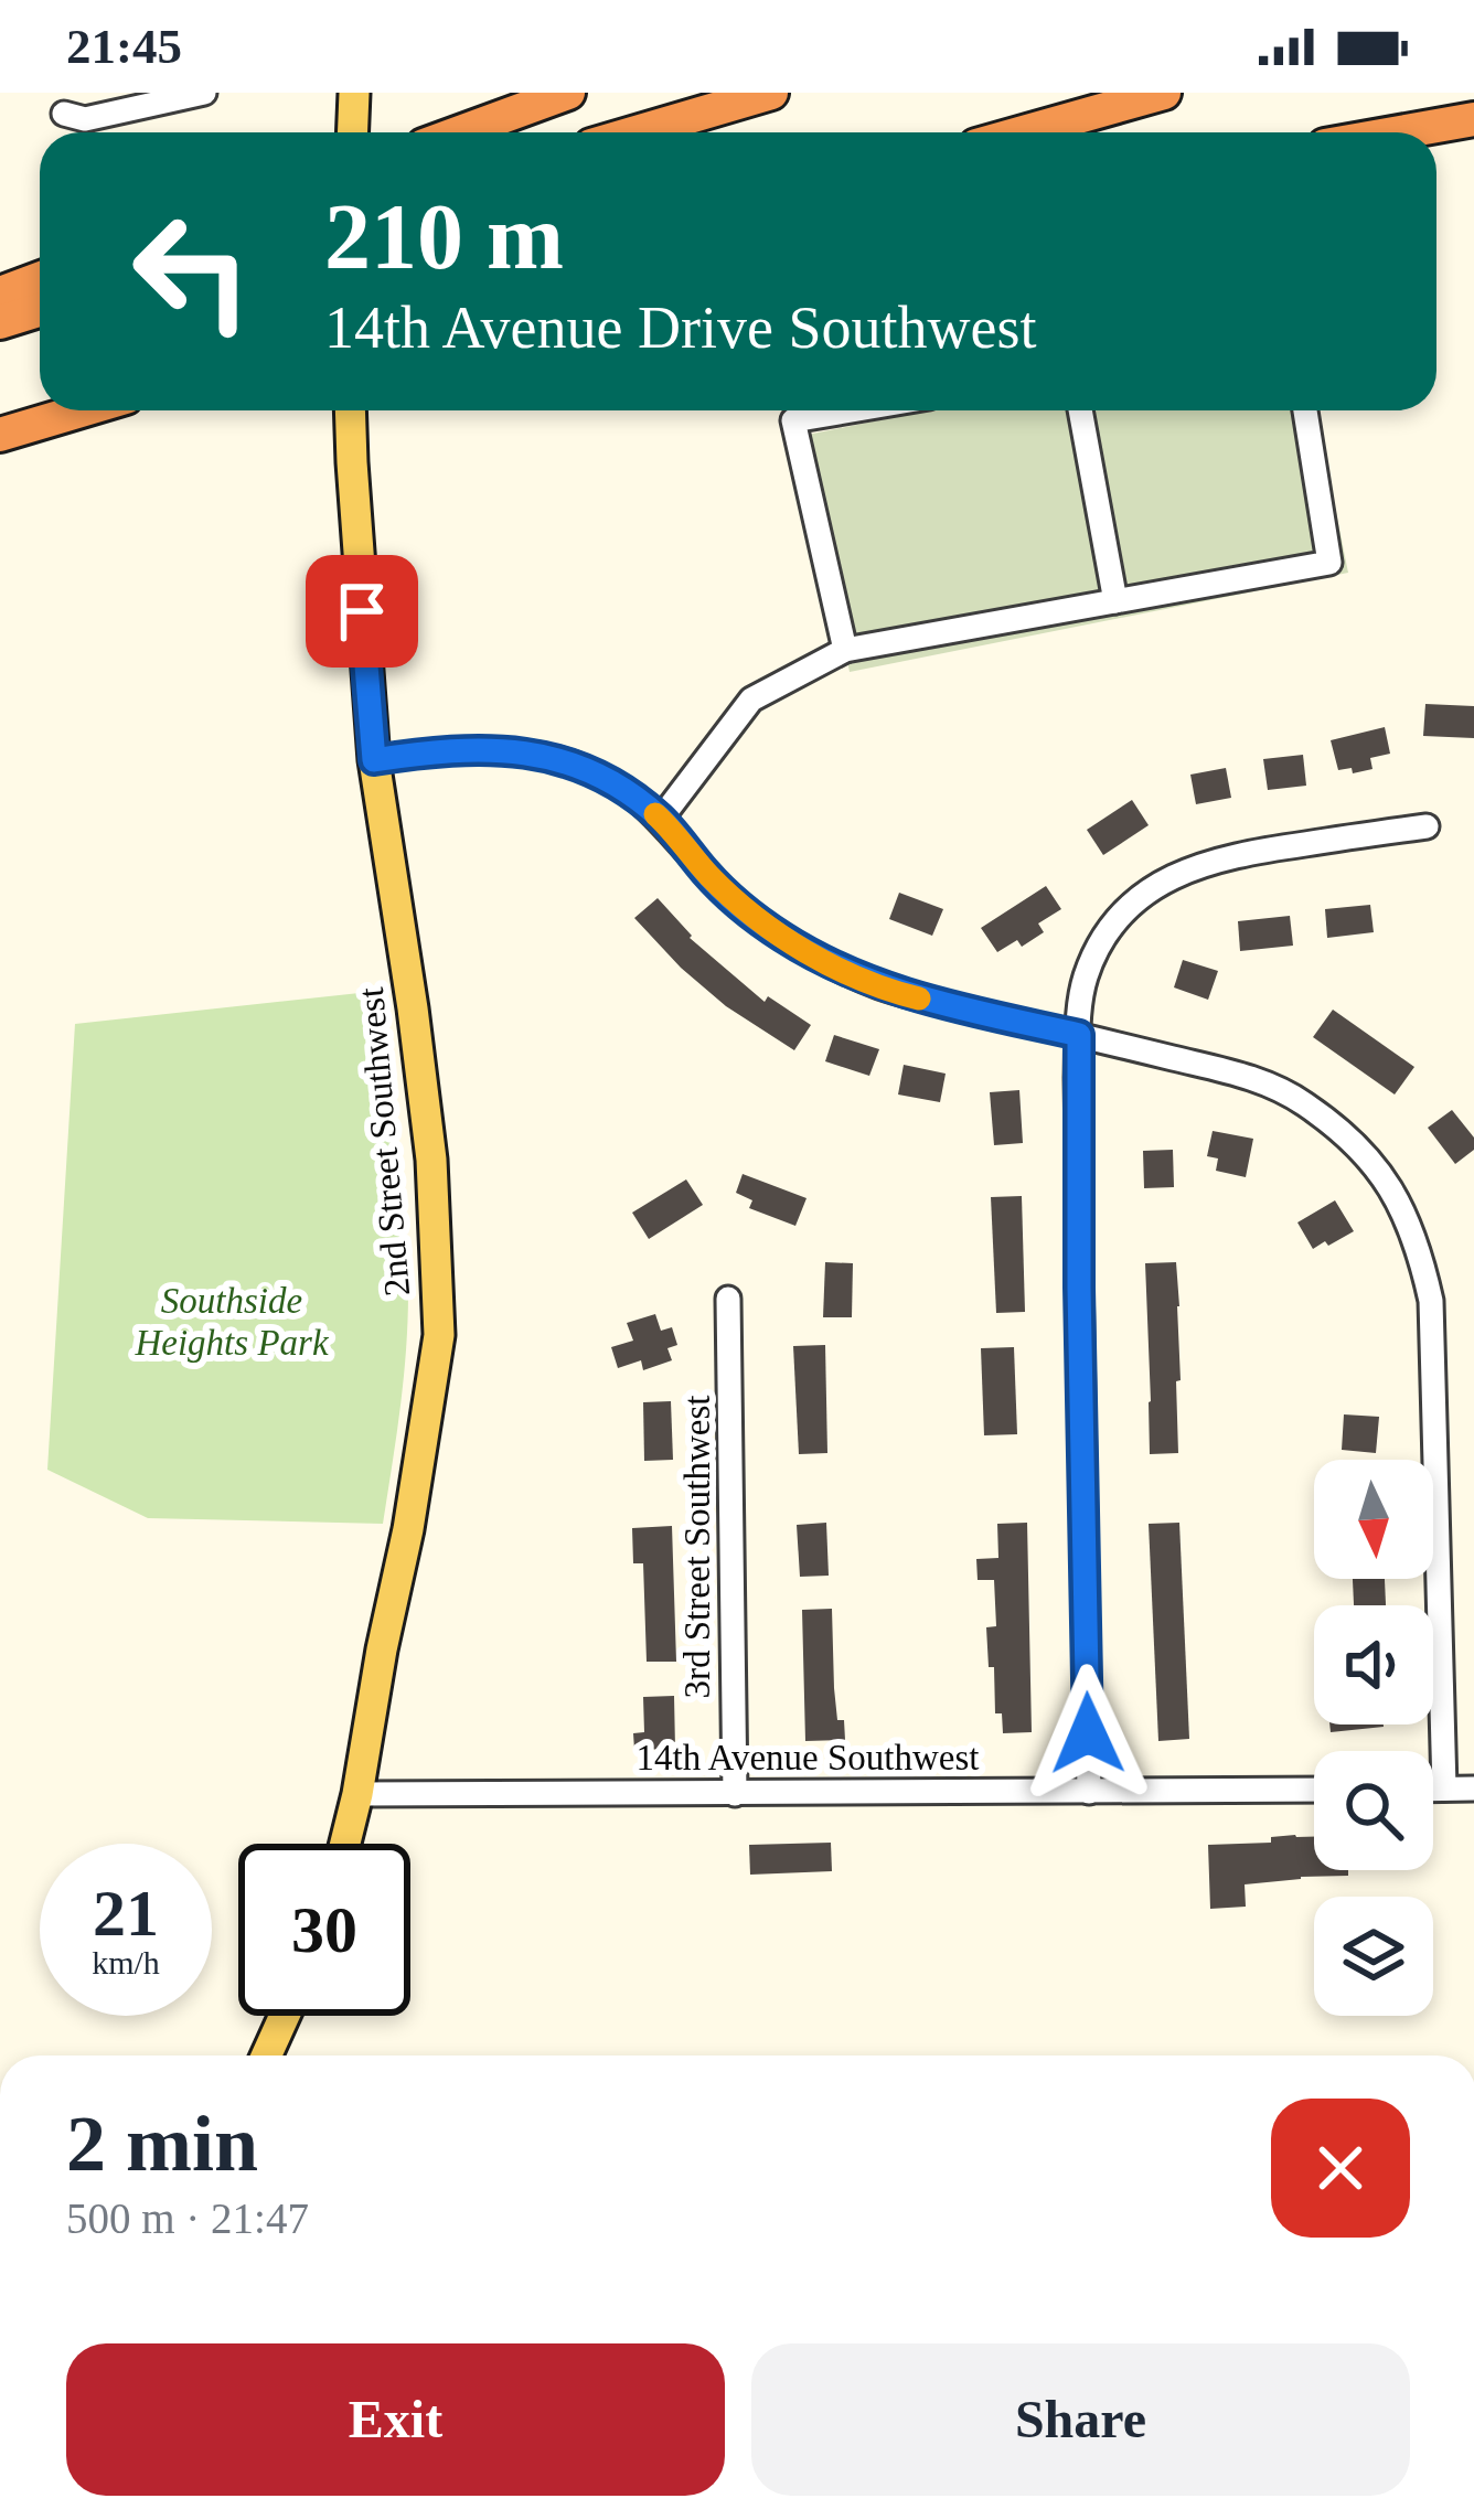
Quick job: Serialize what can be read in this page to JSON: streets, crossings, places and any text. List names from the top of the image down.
{
  "streets": {
    "main road": ["2nd Street Southwest"],
    "street": ["3rd Street Southwest", "14th Avenue Southwest"]
  },
  "crossings": [
    ["2nd Street Southwest", "14th Avenue Southwest"],
    ["3rd Street Southwest", "14th Avenue Southwest"]
  ],
  "parks": ["Southside Heights Park"],
  "north": "bottom",
  "page": {
    "status": "21:45",
    "turn": ["210 m", "14th Avenue Drive Southwest"],
    "speed": "21 km/h",
    "limit": "30",
    "heading": ["2 min", "500 m · 21:47"],
    "buttons": ["Exit", "Share"]
  }
}
